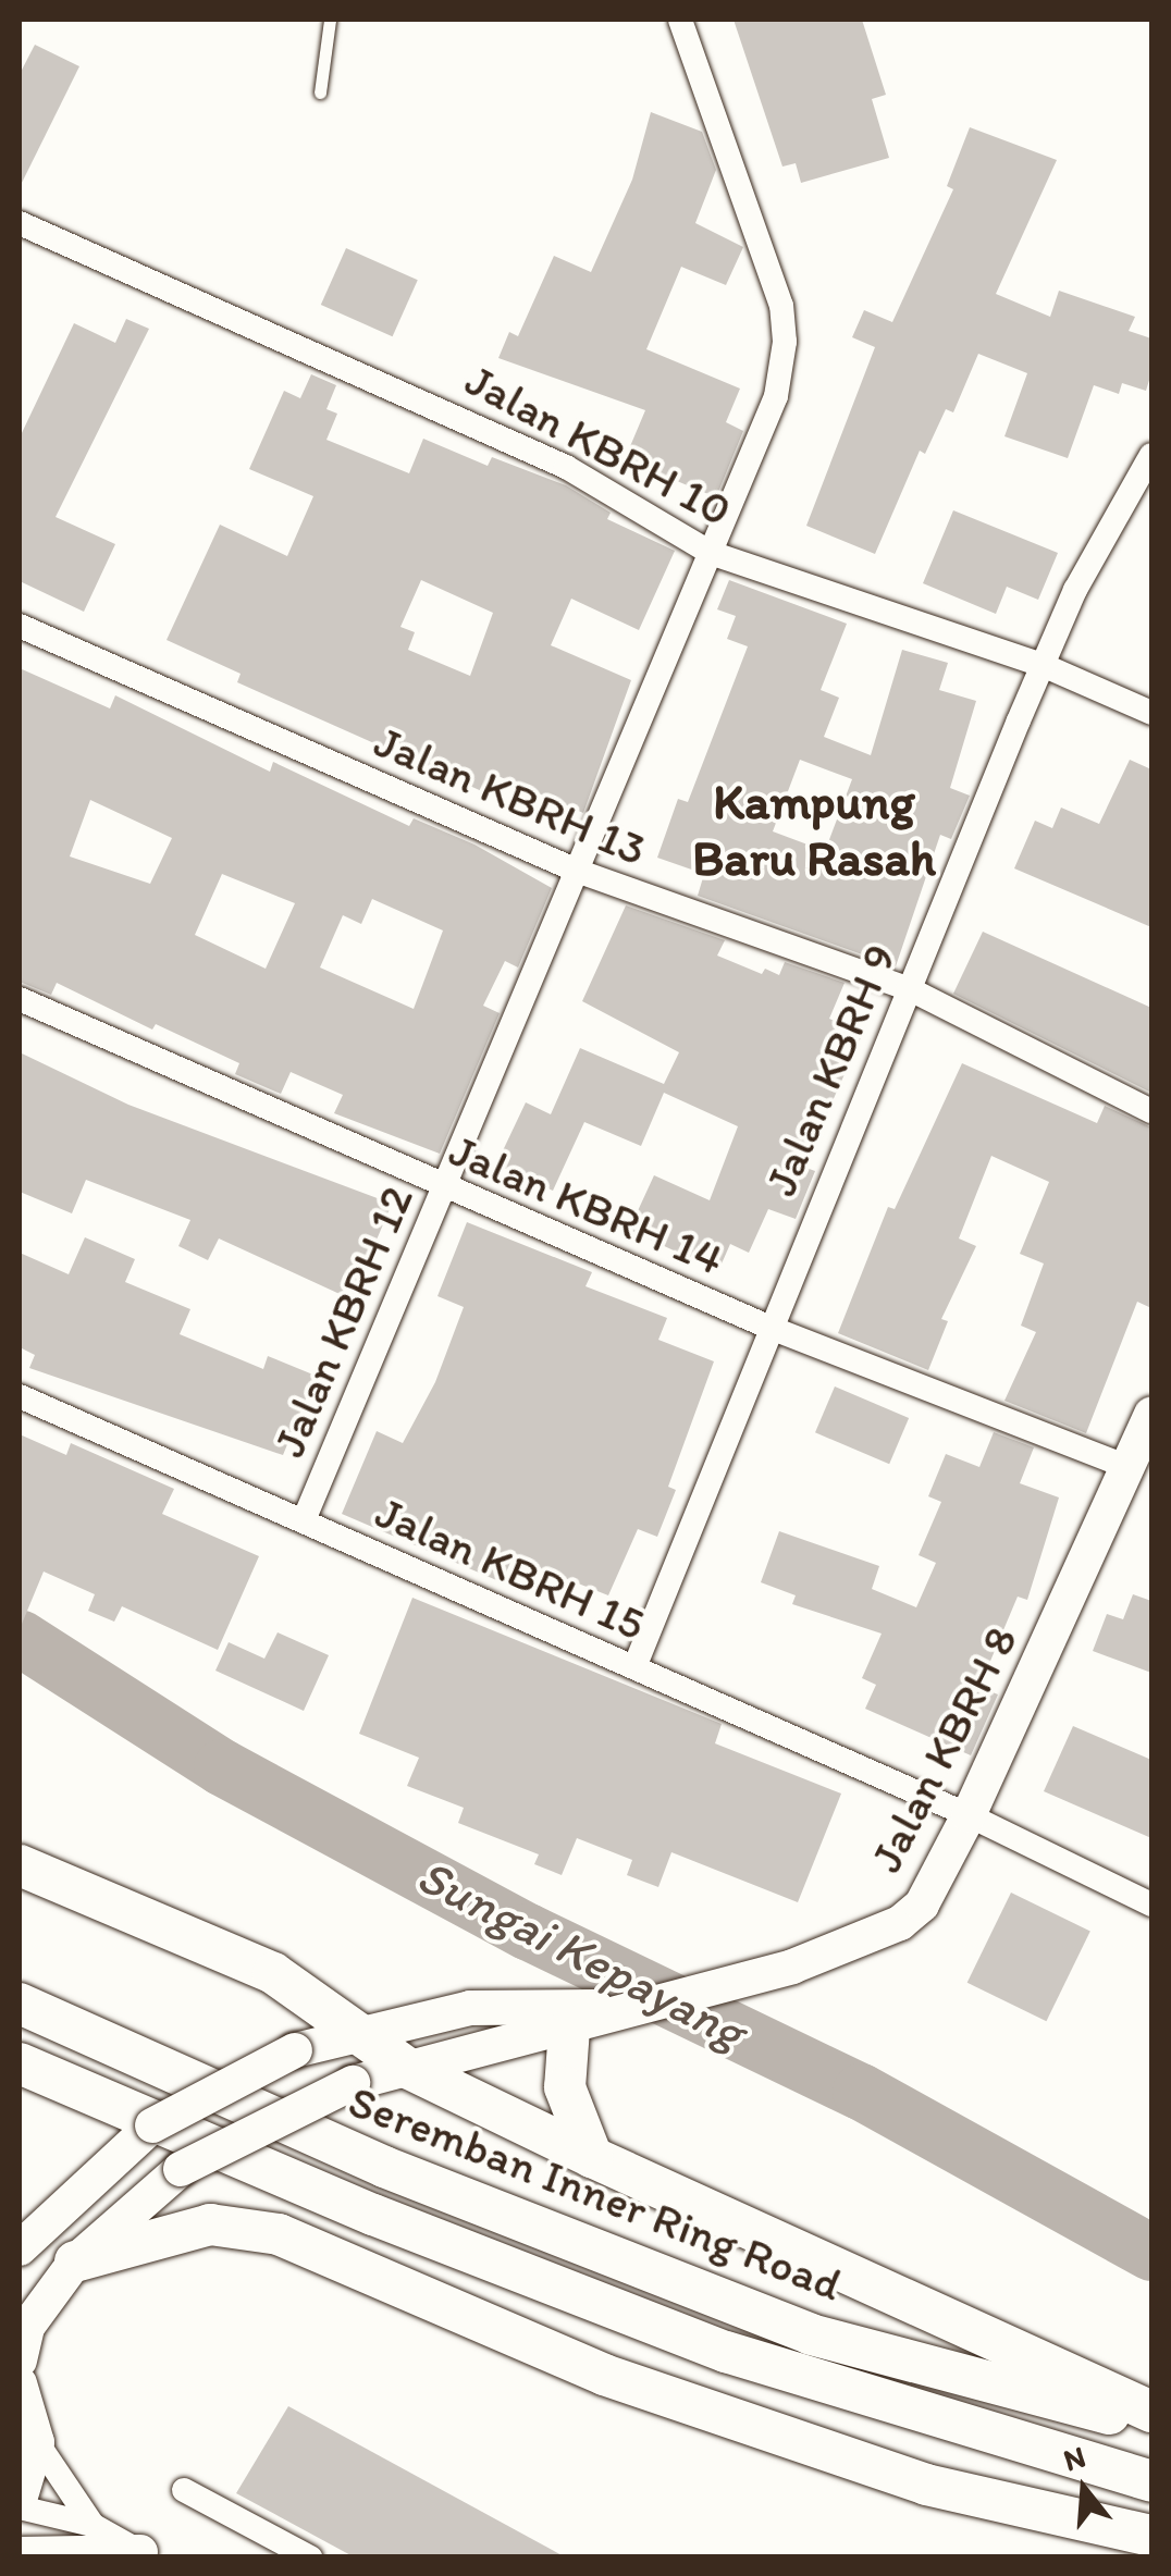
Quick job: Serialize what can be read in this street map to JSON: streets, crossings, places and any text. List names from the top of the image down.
{
  "streets": {
    "main road": ["Seremban Inner Ring Road"],
    "street": [
      "Jalan KBRH 10",
      "Jalan KBRH 13",
      "Jalan KBRH 9",
      "Jalan KBRH 14",
      "Jalan KBRH 12",
      "Jalan KBRH 15",
      "Jalan KBRH 8"
    ]
  },
  "crossings": [
    ["Jalan KBRH 10", "Jalan KBRH 9"],
    ["Jalan KBRH 10", "Jalan KBRH 12"],
    ["Jalan KBRH 13", "Jalan KBRH 9"],
    ["Jalan KBRH 13", "Jalan KBRH 12"],
    ["Jalan KBRH 9", "Jalan KBRH 14"],
    ["Jalan KBRH 9", "Jalan KBRH 15"],
    ["Jalan KBRH 14", "Jalan KBRH 12"],
    ["Jalan KBRH 14", "Jalan KBRH 8"],
    ["Jalan KBRH 12", "Jalan KBRH 15"],
    ["Jalan KBRH 15", "Jalan KBRH 8"]
  ],
  "districts": ["Kampung Baru Rasah"],
  "water": ["Sungai Kepayang"],
  "north": "top"
}
